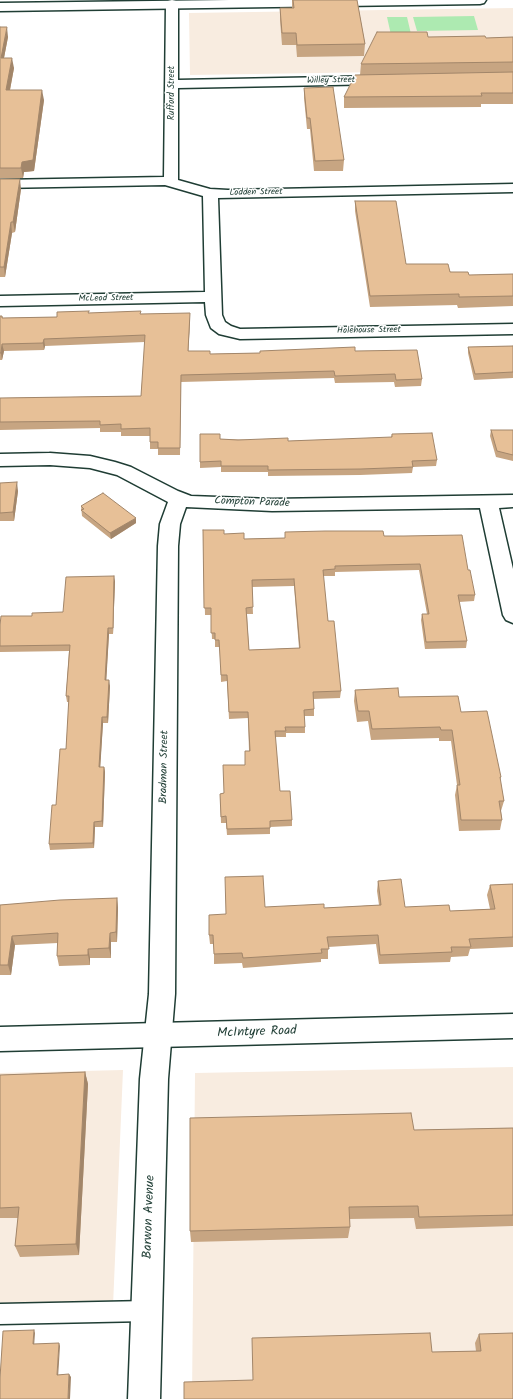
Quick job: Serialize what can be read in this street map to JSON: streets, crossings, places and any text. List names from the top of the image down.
{
  "streets": {
    "street": [
      "Willey Street",
      "Rufford Street",
      "Lodden Street",
      "McLeod Street",
      "Holehouse Street",
      "Compton Parade",
      "Bradman Street",
      "McIntyre Road",
      "Barwon Avenue"
    ]
  },
  "crossings": [
    ["Willey Street", "Rufford Street"],
    ["Rufford Street", "Lodden Street"],
    ["McLeod Street", "Holehouse Street"],
    ["Compton Parade", "Bradman Street"],
    ["Bradman Street", "McIntyre Road"],
    ["Bradman Street", "Barwon Avenue"],
    ["McIntyre Road", "Barwon Avenue"]
  ]
}
